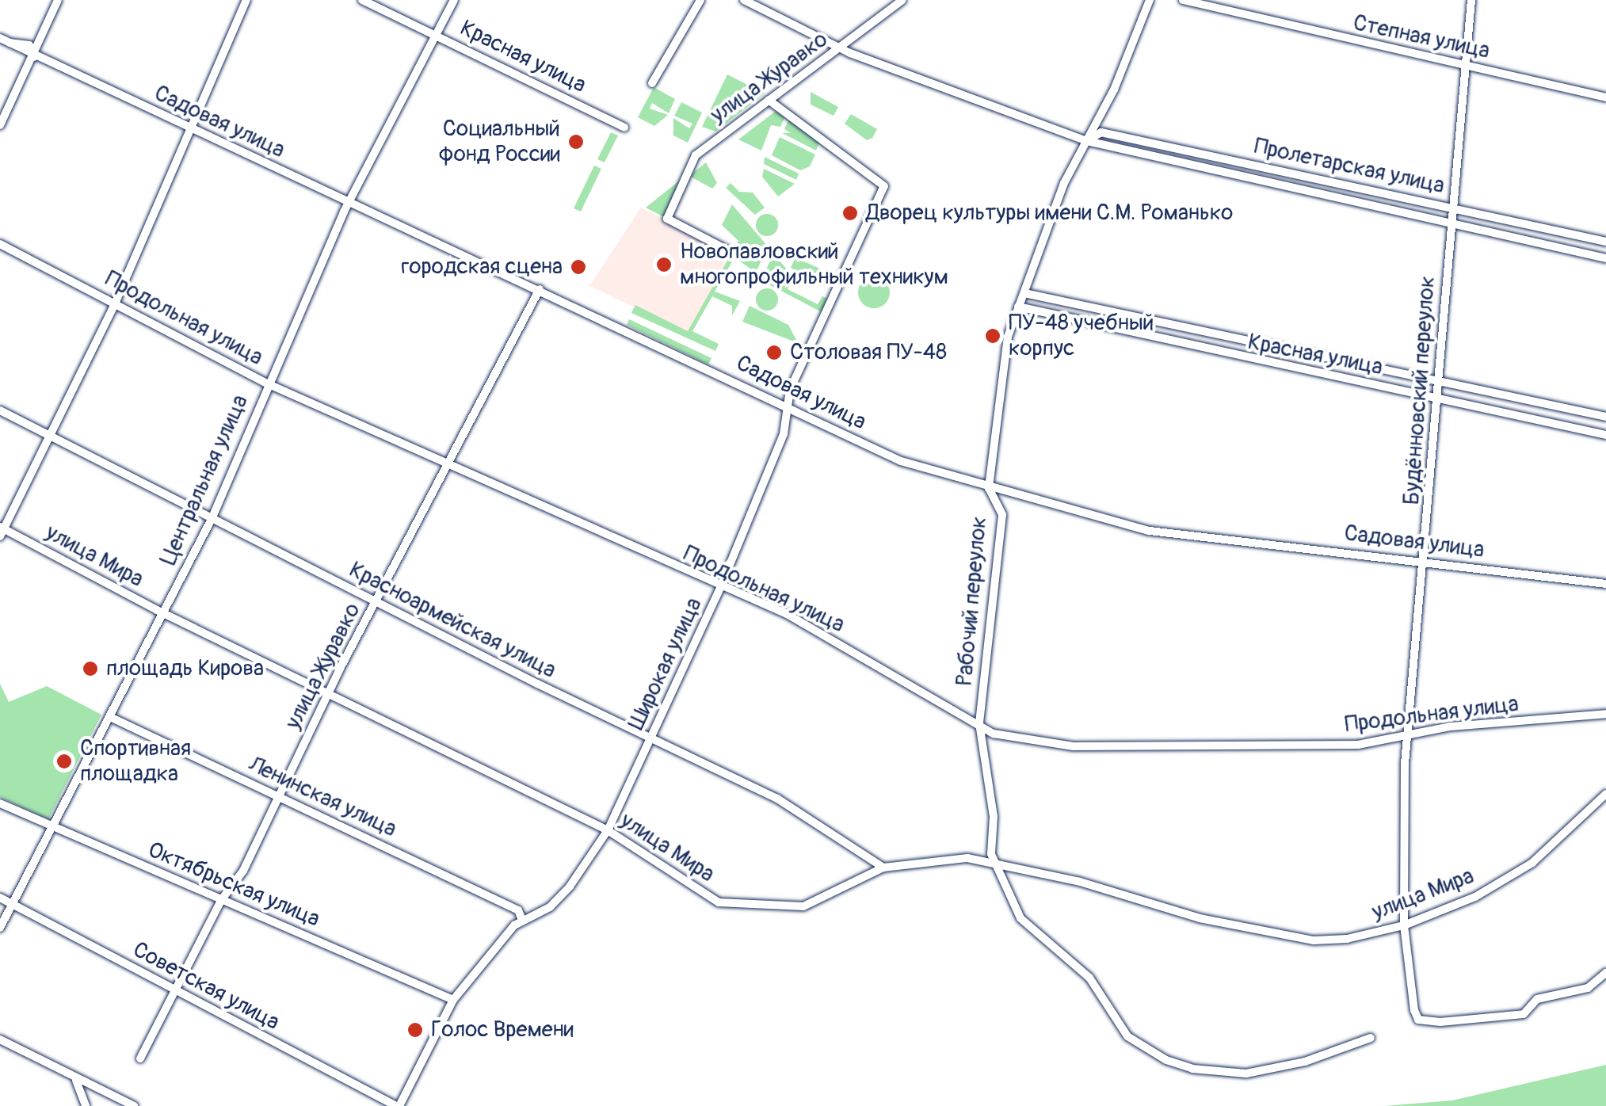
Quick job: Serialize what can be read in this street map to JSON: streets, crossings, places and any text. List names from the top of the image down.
{
  "streets": {
    "street": [
      "Степная улица",
      "Красная улица",
      "улица Журавко",
      "Садовая улица",
      "Пролетарская улица",
      "Продольная улица",
      "Будённовский переулок",
      "Центральная улица",
      "улица Мира",
      "Рабочий переулок",
      "Красноармейская улица",
      "Широкая улица",
      "Ленинская улица",
      "Октябрьская улица",
      "Советская улица"
    ]
  },
  "crossings": [
    ["Степная улица", "Будённовский переулок"],
    ["Красная улица", "Будённовский переулок"],
    ["Красная улица", "Центральная улица"],
    ["Красная улица", "Рабочий переулок"],
    ["улица Журавко", "Садовая улица"],
    ["улица Журавко", "Пролетарская улица"],
    ["улица Журавко", "Продольная улица"],
    ["улица Журавко", "улица Мира"],
    ["улица Журавко", "Красноармейская улица"],
    ["улица Журавко", "Широкая улица"],
    ["улица Журавко", "Ленинская улица"],
    ["улица Журавко", "Октябрьская улица"],
    ["улица Журавко", "Советская улица"],
    ["Садовая улица", "Будённовский переулок"],
    ["Садовая улица", "Центральная улица"],
    ["Садовая улица", "Рабочий переулок"],
    ["Садовая улица", "Широкая улица"],
    ["Пролетарская улица", "Будённовский переулок"],
    ["Пролетарская улица", "Рабочий переулок"],
    ["Продольная улица", "Будённовский переулок"],
    ["Продольная улица", "Центральная улица"],
    ["Продольная улица", "Рабочий переулок"],
    ["Продольная улица", "Широкая улица"],
    ["Будённовский переулок", "улица Мира"],
    ["Центральная улица", "улица Мира"],
    ["Центральная улица", "Красноармейская улица"],
    ["Центральная улица", "Ленинская улица"],
    ["Центральная улица", "Октябрьская улица"],
    ["Центральная улица", "Советская улица"],
    ["улица Мира", "Рабочий переулок"],
    ["улица Мира", "Красноармейская улица"],
    ["улица Мира", "Широкая улица"],
    ["Красноармейская улица", "Широкая улица"],
    ["Широкая улица", "Ленинская улица"],
    ["Широкая улица", "Октябрьская улица"],
    ["Широкая улица", "Советская улица"]
  ],
  "places": [
    "Социальный фонд России",
    "Дворец культуры имени С.М. Романько",
    "Новопавловский многопрофильный техникум",
    "городская сцена",
    "ПУ-48 учебный корпус",
    "Столовая ПУ-48",
    "площадь Кирова",
    "Cпортивная площадка",
    "Голос Времени"
  ]
}
